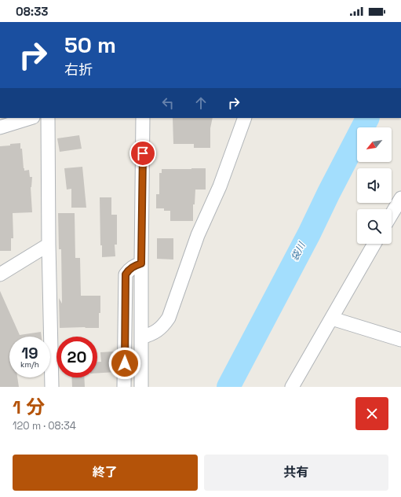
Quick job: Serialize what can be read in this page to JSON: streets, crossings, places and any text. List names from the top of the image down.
{
  "water": ["袋川"],
  "north": "bottom left",
  "page": {
    "status": "08:33",
    "turn": ["50 m", "右折"],
    "speed": "19 km/h",
    "limit": "20",
    "heading": ["1 分", "120 m · 08:34"],
    "buttons": ["終了", "共有"]
  }
}
